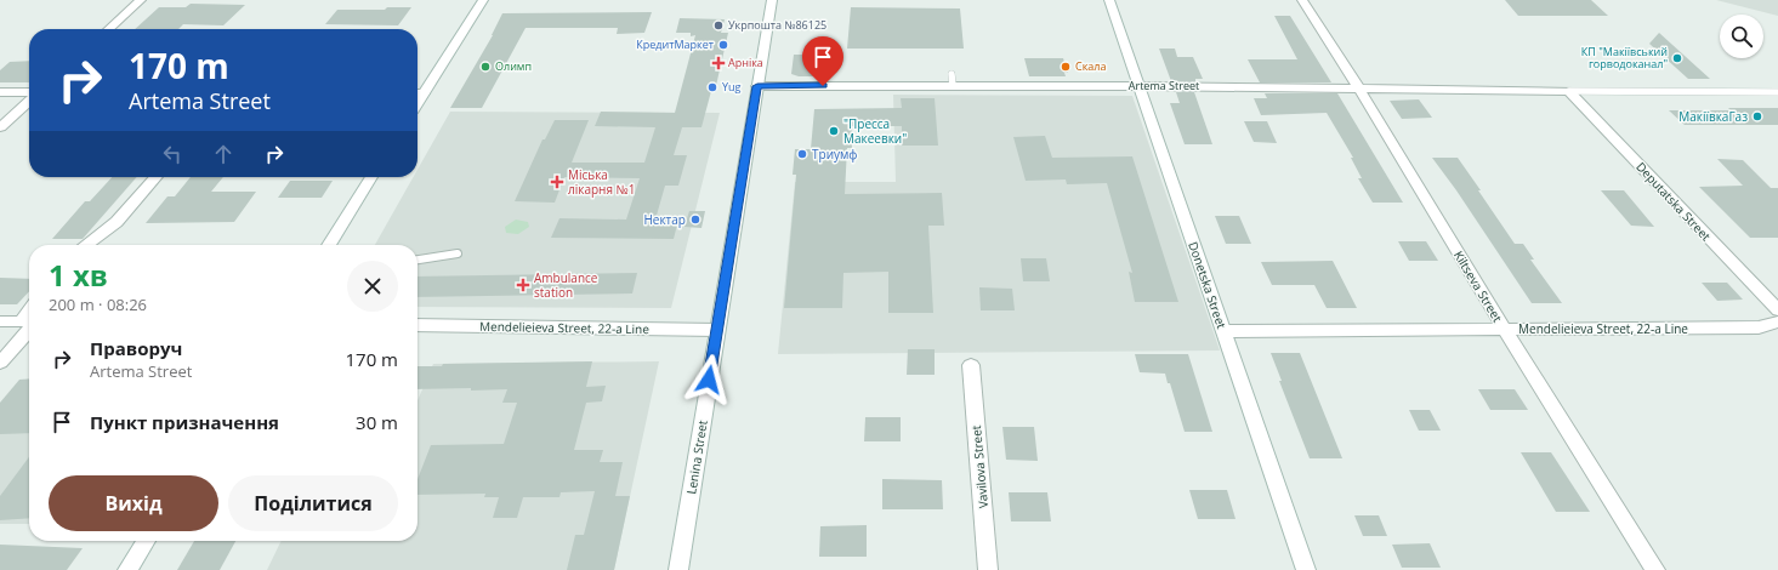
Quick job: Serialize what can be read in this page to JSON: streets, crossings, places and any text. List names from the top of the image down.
{
  "streets": {
    "street": [
      "Artema Street",
      "Deputatska Street",
      "Donetska Street",
      "Kiltseva Street",
      "Mendelieieva Street, 22-a Line",
      "Lenina Street",
      "Vavilova Street"
    ]
  },
  "crossings": [
    ["Artema Street", "Deputatska Street"],
    ["Artema Street", "Donetska Street"],
    ["Artema Street", "Kiltseva Street"],
    ["Artema Street", "Lenina Street"],
    ["Donetska Street", "Mendelieieva Street, 22-a Line"],
    ["Kiltseva Street", "Mendelieieva Street, 22-a Line"],
    ["Mendelieieva Street, 22-a Line", "Lenina Street"]
  ],
  "places": {
    "other": [
      "Укрпошта №86125",
      "КредитМаркет",
      "КП \"Макіївський горводоканал\"",
      "Олимп",
      "Скала",
      "Yug",
      "МакіївкаГаз",
      "\"Пресса Макеевки\"",
      "Триумф",
      "Нектар"
    ],
    "health": ["Арніка", "Міська лікарня №1", "Ambulance station"]
  },
  "page": {
    "turn": ["170 m", "Artema Street"],
    "heading": ["1 хв", "200 m · 08:26"],
    "list": [
      {
        "name": "Праворуч",
        "note": "Artema Street",
        "value": "170 m"
      },
      {
        "name": "Пункт призначення",
        "value": "30 m"
      }
    ],
    "buttons": ["Вихід", "Поділитися"]
  }
}
